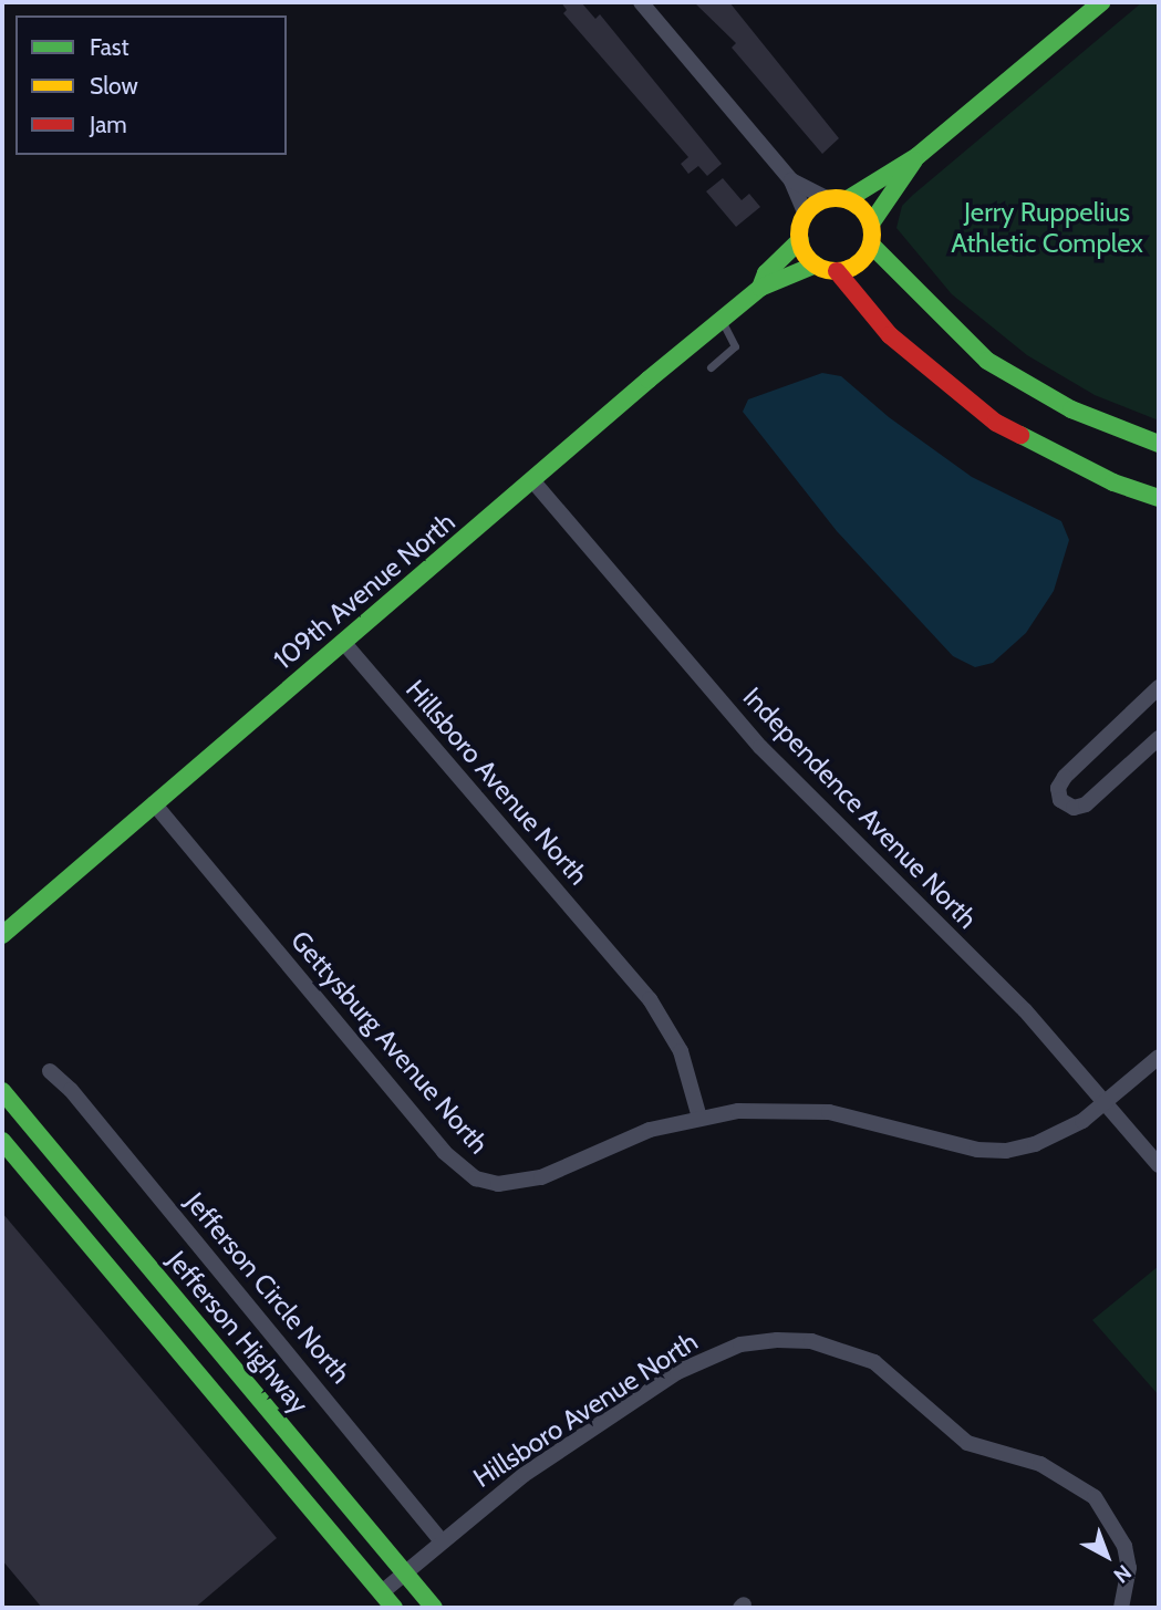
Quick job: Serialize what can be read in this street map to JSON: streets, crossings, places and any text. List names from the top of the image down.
{
  "streets": {
    "street": [
      "109th Avenue North",
      "Hillsboro Avenue North",
      "Independence Avenue North",
      "Gettysburg Avenue North",
      "Jefferson Circle North",
      "Jefferson Highway"
    ]
  },
  "crossings": [
    ["109th Avenue North", "Hillsboro Avenue North"],
    ["109th Avenue North", "Independence Avenue North"],
    ["109th Avenue North", "Gettysburg Avenue North"],
    ["Hillsboro Avenue North", "Gettysburg Avenue North"],
    ["Hillsboro Avenue North", "Jefferson Circle North"],
    ["Hillsboro Avenue North", "Jefferson Highway"],
    ["Independence Avenue North", "Gettysburg Avenue North"]
  ],
  "parks": ["Jerry Ruppelius Athletic Complex"],
  "legend": ["Fast", "Slow", "Jam"],
  "north": "bottom right"
}
